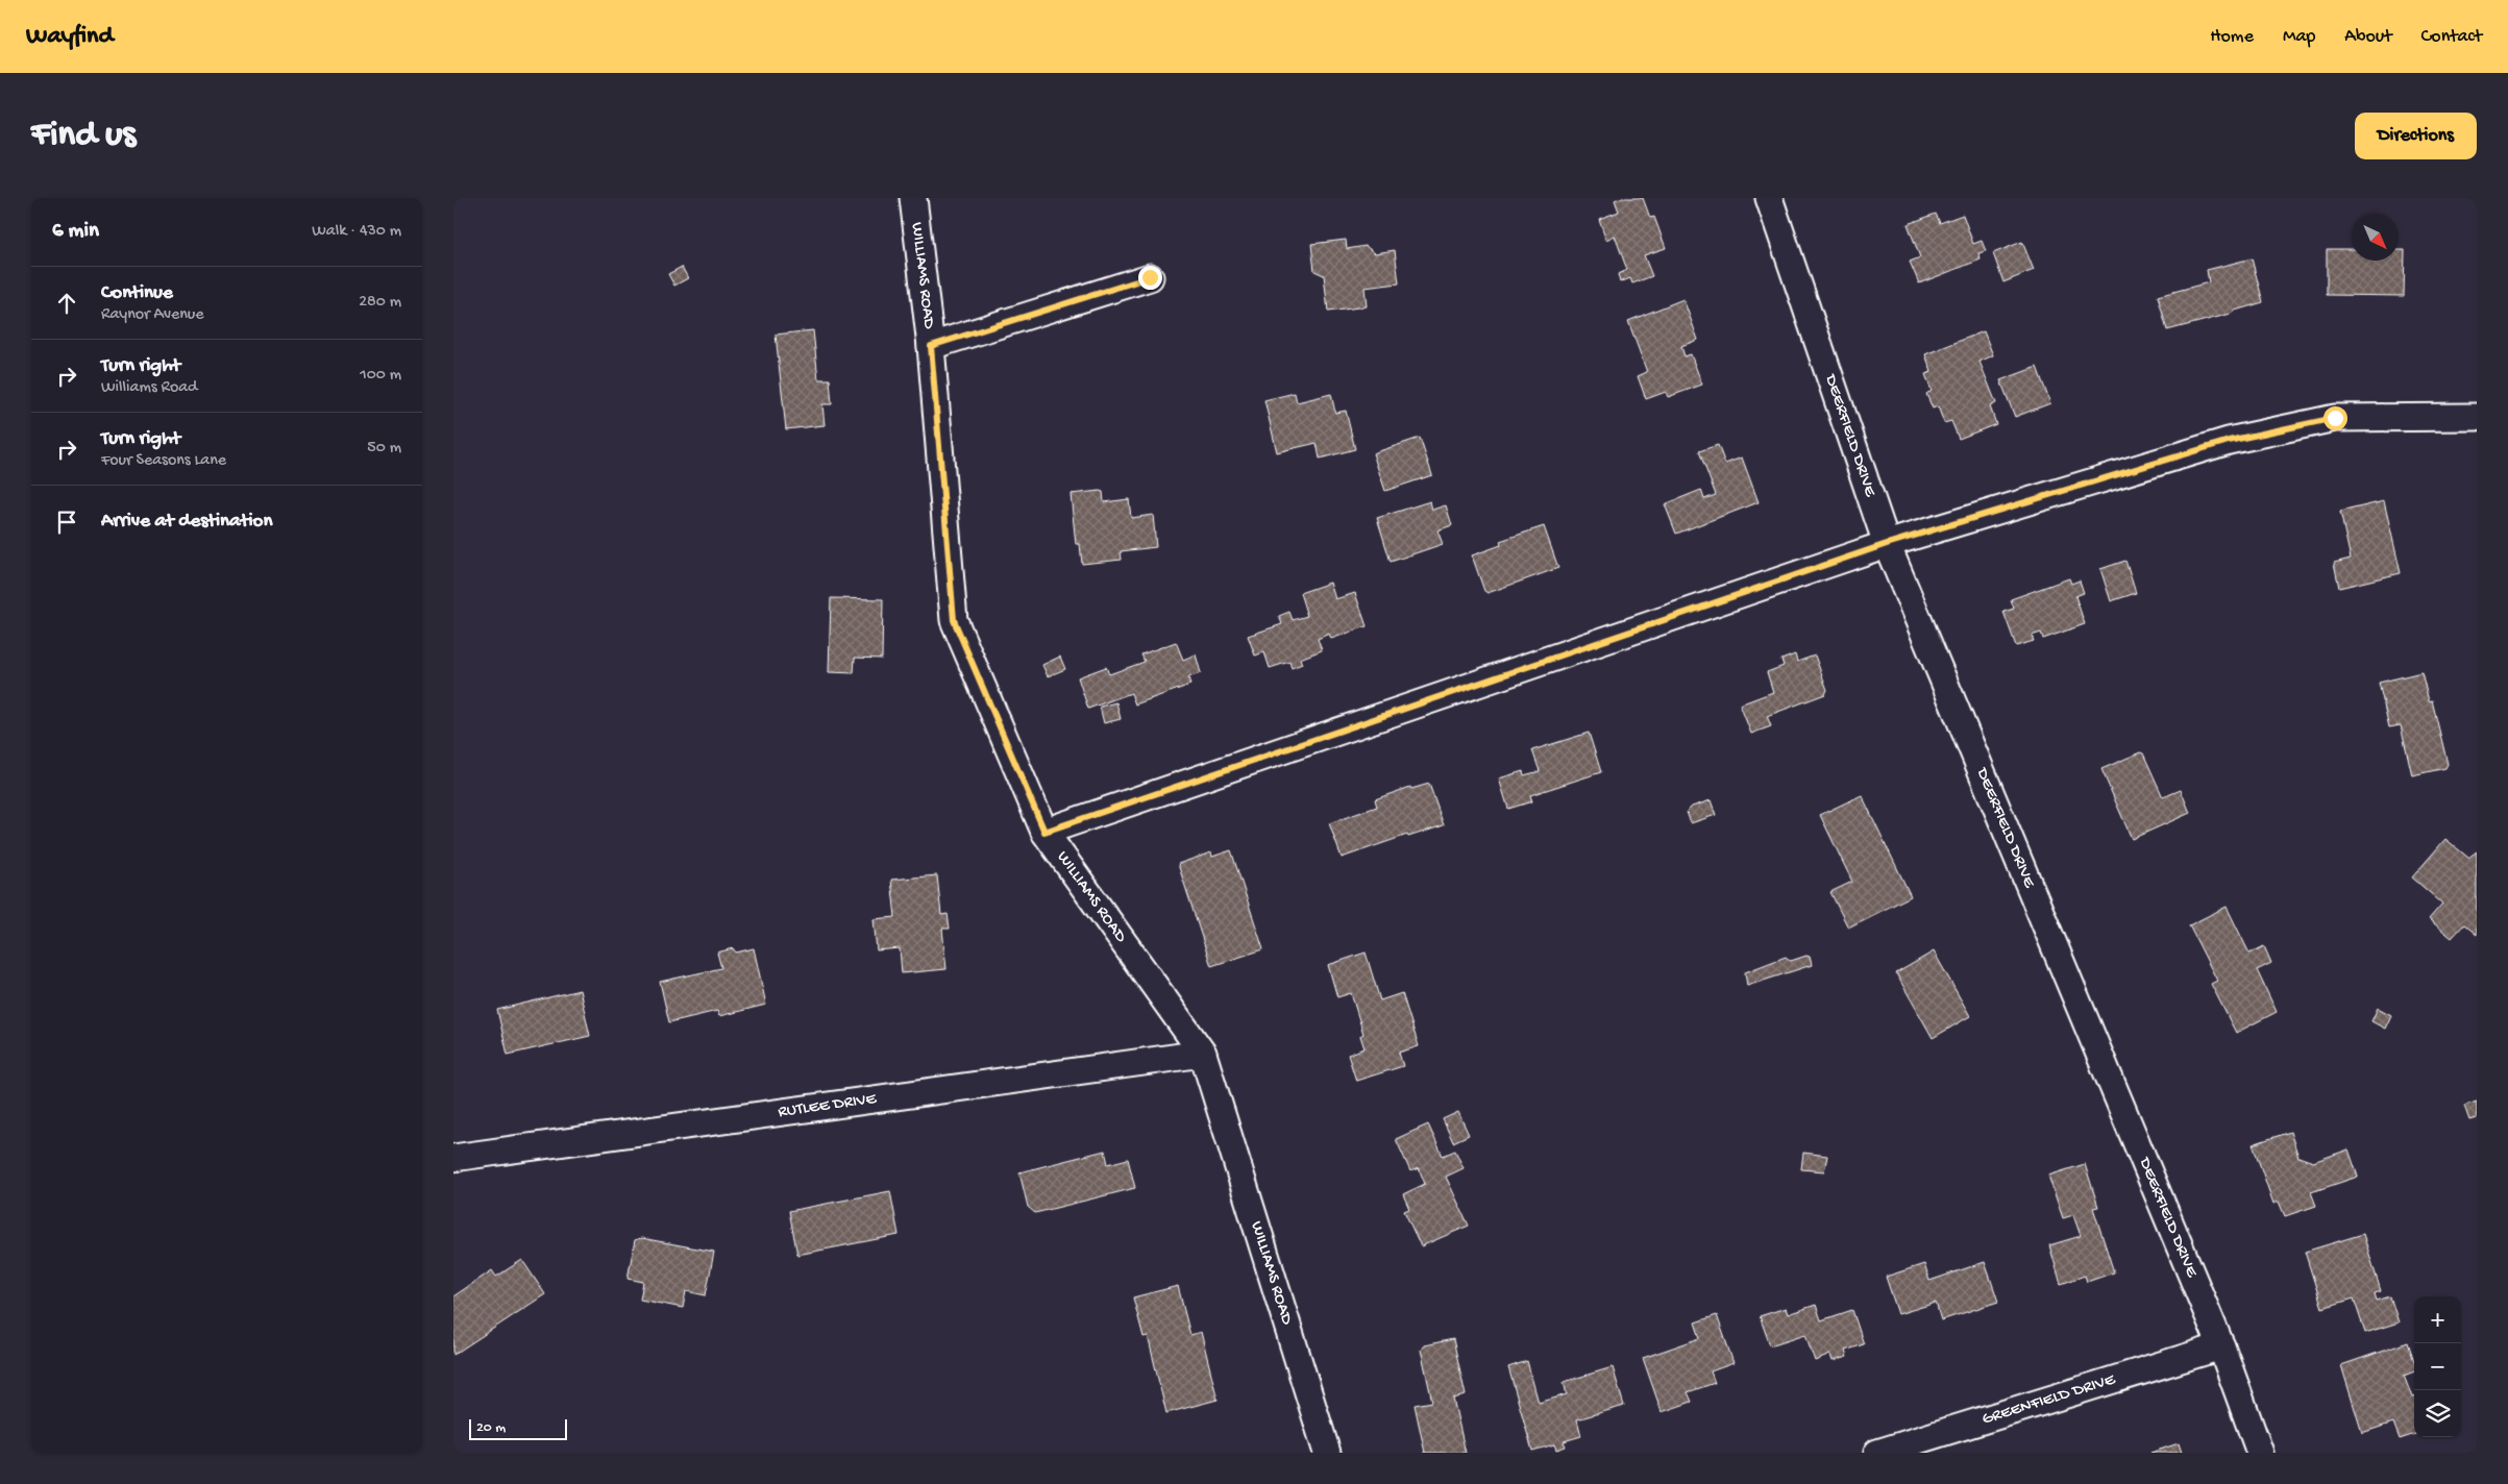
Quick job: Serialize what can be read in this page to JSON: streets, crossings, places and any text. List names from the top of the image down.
{
  "streets": {
    "street": [
      "WILLIAMS ROAD",
      "DEERFIELD DRIVE",
      "RUTLEE DRIVE",
      "GREENFIELD DRIVE"
    ]
  },
  "crossings": [
    ["WILLIAMS ROAD", "RUTLEE DRIVE"],
    ["DEERFIELD DRIVE", "GREENFIELD DRIVE"]
  ],
  "scale_bar": "20 m",
  "north": "bottom right",
  "page": {
    "header": "Wayfind",
    "nav": [
      "Home",
      "Map",
      "About",
      "Contact"
    ],
    "buttons": "Directions",
    "title": "Find us",
    "heading": ["6 min", "Walk · 430 m"],
    "list": [
      ["Continue", "Raynor Avenue", "280 m"],
      ["Turn right", "Williams Road", "100 m"],
      ["Turn right", "Four Seasons Lane", "50 m"],
      "Arrive at destination"
    ],
    "map_buttons": ["+", "−"],
    "scale": "20 m"
  }
}
